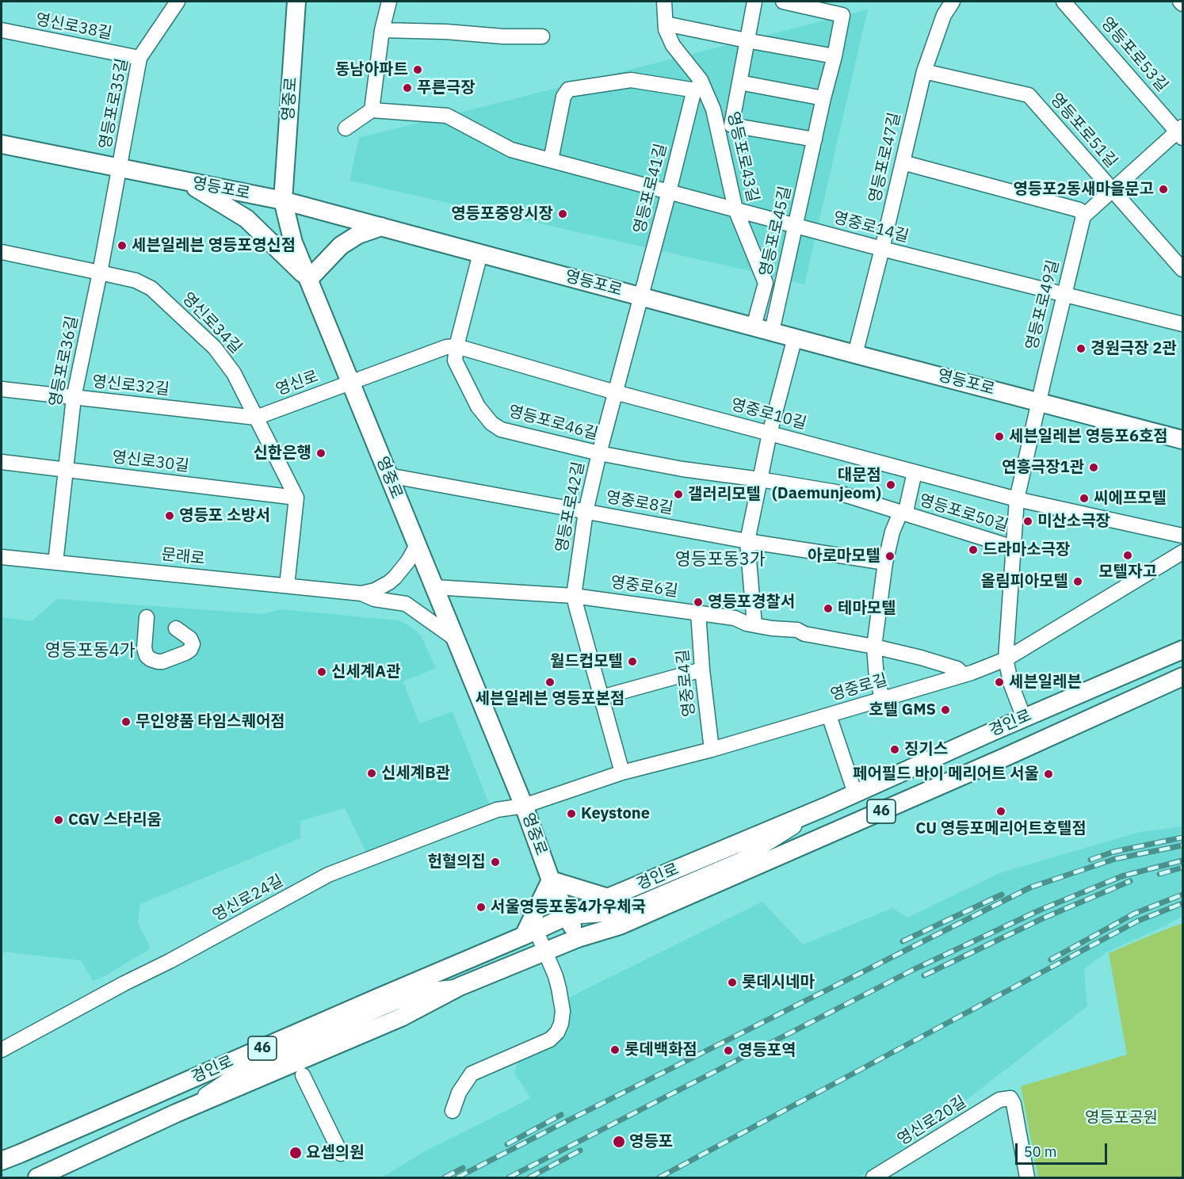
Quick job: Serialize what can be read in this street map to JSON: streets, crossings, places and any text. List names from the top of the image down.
{
  "streets": {
    "main road": [
      "영중로",
      "영등포로",
      "경인로",
      "46"
    ],
    "street": [
      "영신로38길",
      "영등포로53길",
      "영등포로35길",
      "영등포로51길",
      "영등포로43길",
      "영등포로47길",
      "영등포로41길",
      "영중로14길",
      "영등포로45길",
      "영등포로49길",
      "영신로34길",
      "영등포로36길",
      "영신로",
      "영신로32길",
      "영중로10길",
      "영등포로46길",
      "영신로30길",
      "영중로8길",
      "영등포로42길",
      "영등포로50길",
      "문래로",
      "영중로6길",
      "영중로4길",
      "영중로길",
      "영신로24길",
      "영신로20길"
    ]
  },
  "crossings": [
    ["영신로38길", "영등포로35길"],
    ["영중로", "영등포로"],
    ["영중로", "영신로"],
    ["영중로", "영중로10길"],
    ["영중로", "영중로8길"],
    ["영중로", "문래로"],
    ["영중로", "영중로6길"],
    ["영중로", "영중로길"],
    ["영중로", "경인로"],
    ["영중로", "영신로24길"],
    ["영등포로35길", "영등포로"],
    ["영등포로35길", "영등포로36길"],
    ["영등포로51길", "영등포로47길"],
    ["영등포로43길", "영등포로"],
    ["영등포로43길", "영등포로41길"],
    ["영등포로43길", "영중로14길"],
    ["영등포로47길", "영등포로"],
    ["영등포로47길", "영중로14길"],
    ["영등포로", "영등포로41길"],
    ["영등포로", "영등포로45길"],
    ["영등포로", "영등포로49길"],
    ["영등포로", "영등포로36길"],
    ["영등포로", "영등포로46길"],
    ["영등포로", "영등포로42길"],
    ["영등포로", "영등포로50길"],
    ["영등포로41길", "영중로14길"],
    ["영등포로41길", "영등포로42길"],
    ["영중로14길", "영등포로45길"],
    ["영중로14길", "영등포로49길"],
    ["영등포로49길", "영등포로50길"],
    ["영신로34길", "영등포로36길"],
    ["영신로34길", "영신로"],
    ["영신로34길", "영신로32길"],
    ["영신로34길", "영신로30길"],
    ["영등포로36길", "영신로32길"],
    ["영등포로36길", "영신로30길"],
    ["영등포로36길", "문래로"],
    ["영신로", "영신로32길"],
    ["영신로", "영중로10길"],
    ["영중로10길", "영등포로46길"],
    ["영중로10길", "영등포로42길"],
    ["영중로10길", "영등포로50길"],
    ["영등포로46길", "영등포로42길"],
    ["영등포로46길", "영등포로50길"],
    ["영중로8길", "영등포로42길"],
    ["영등포로42길", "영중로6길"],
    ["영등포로42길", "영중로길"],
    ["영등포로50길", "영중로길"],
    ["영등포로50길", "경인로"],
    ["영중로6길", "영중로4길"],
    ["영중로6길", "영중로길"],
    ["영중로4길", "영중로길"],
    ["영중로길", "영신로24길"]
  ],
  "districts": ["영등포동3가", "영등포동4가"],
  "parks": ["영등포공원"],
  "places": [
    "동남아파트",
    "푸른극장",
    "영등포2동새마을문고",
    "영등포중앙시장",
    "세븐일레븐 영등포영신점",
    "경원극장 2관",
    "세븐일레븐 영등포6호점",
    "신한은행",
    "연흥극장1관",
    "대문점 (Daemunjeom)",
    "갤러리모텔",
    "씨에프모텔",
    "영등포 소방서",
    "미산소극장",
    "드라마소극장",
    "모텔자고",
    "아로마모텔",
    "올림피아모텔",
    "영등포경찰서",
    "테마모텔",
    "월드컵모텔",
    "신세계A관",
    "세븐일레븐 영등포본점",
    "세븐일레븐",
    "호텔 GMS",
    "무인양품 타임스퀘어점",
    "징기스",
    "신세계B관",
    "페어필드 바이 메리어트 서울",
    "CU 영등포메리어트호텔점",
    "Keystone",
    "CGV 스타리움",
    "헌혈의집",
    "서울영등포동4가우체국",
    "롯데시네마",
    "롯데백화점",
    "영등포역",
    "영등포",
    "요셉의원"
  ],
  "scale_bar": "50 m"
}
